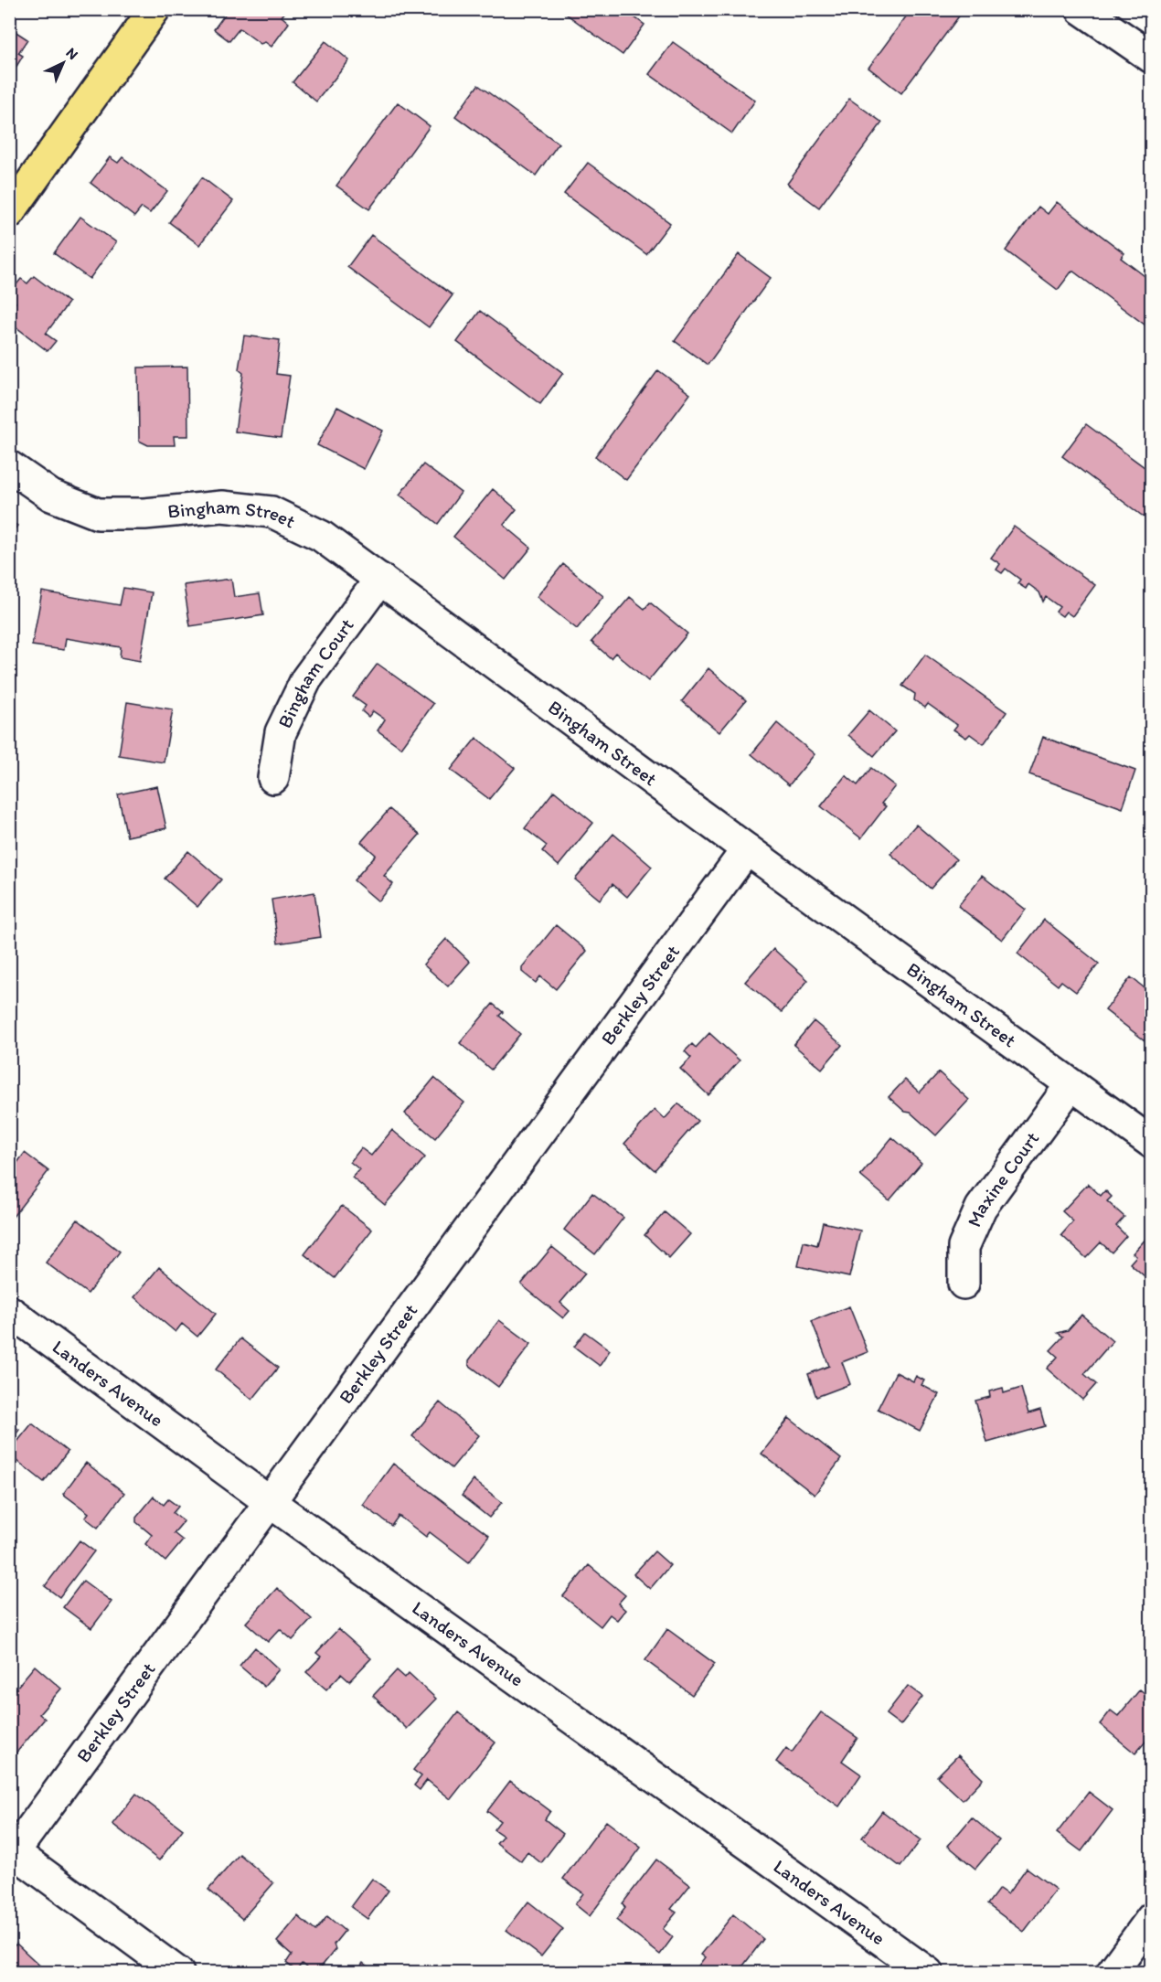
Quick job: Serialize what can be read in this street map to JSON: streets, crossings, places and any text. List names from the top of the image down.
{
  "streets": {
    "street": [
      "Bingham Street",
      "Bingham Court",
      "Berkley Street",
      "Maxine Court",
      "Landers Avenue"
    ]
  },
  "crossings": [
    ["Bingham Street", "Bingham Court"],
    ["Bingham Street", "Berkley Street"],
    ["Bingham Street", "Maxine Court"],
    ["Berkley Street", "Landers Avenue"]
  ],
  "north": "top right"
}
